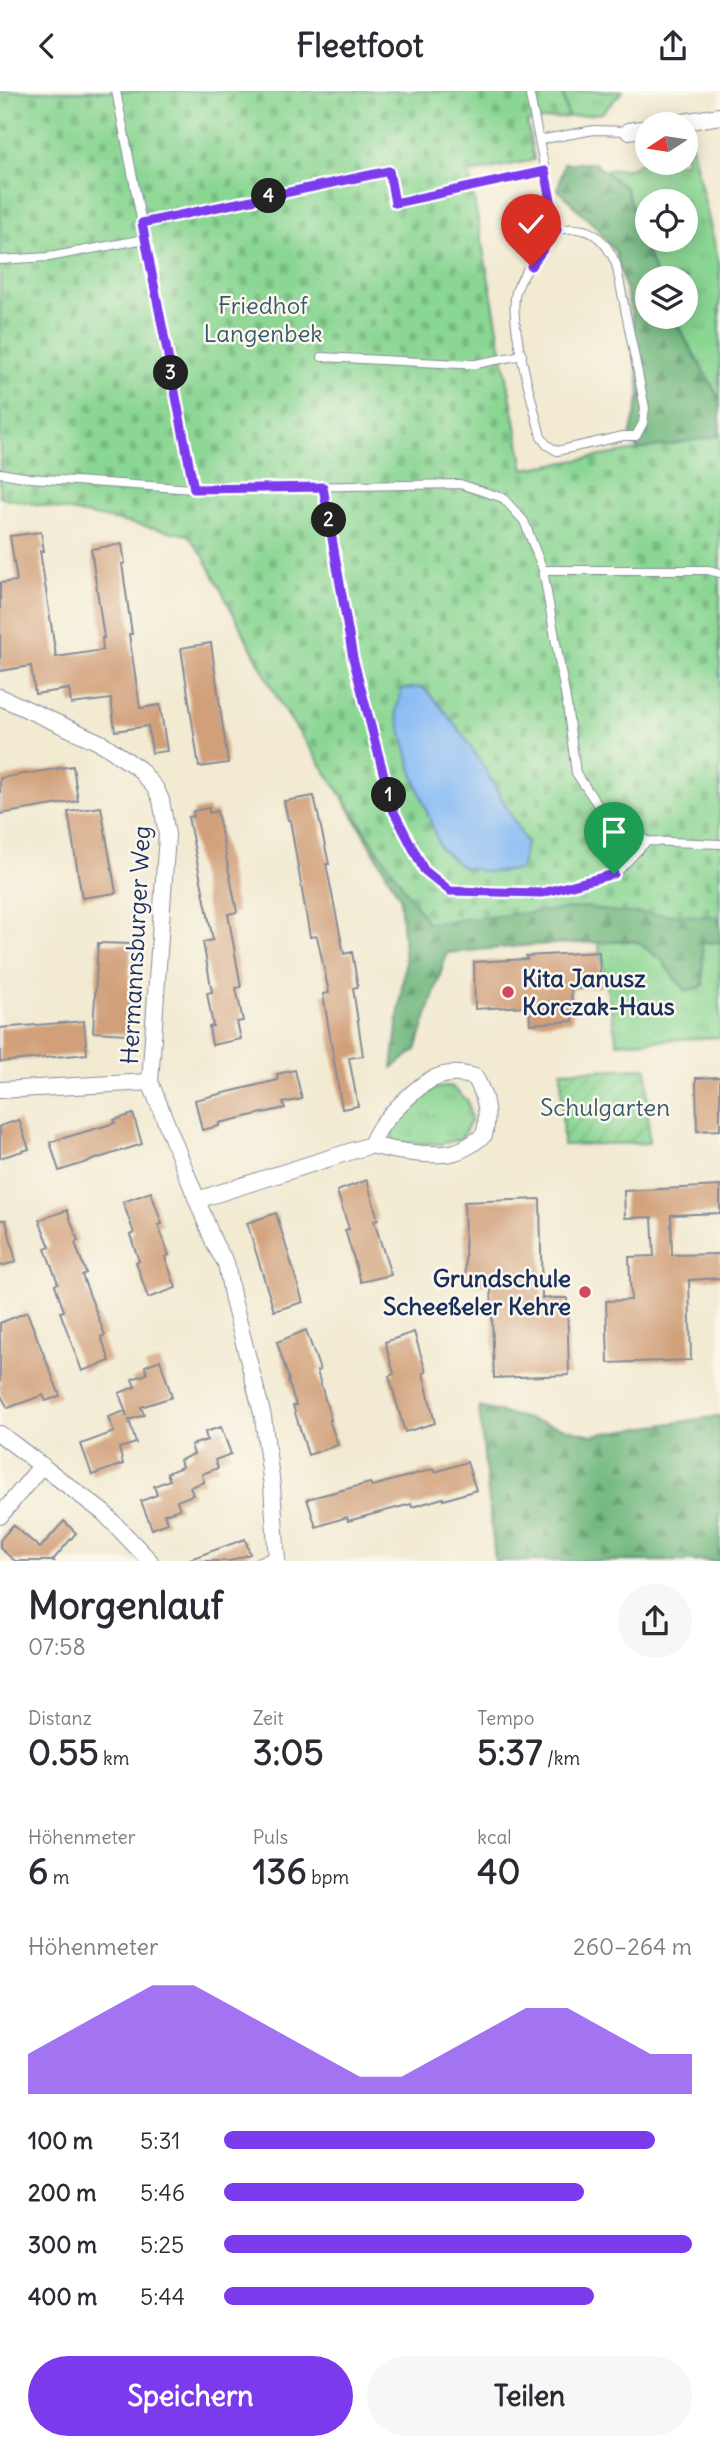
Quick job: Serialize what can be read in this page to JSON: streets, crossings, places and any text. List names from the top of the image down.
{
  "streets": {
    "street": ["Hermannsburger Weg"]
  },
  "parks": ["Friedhof Langenbek", "Schulgarten"],
  "places": ["Kita Janusz Korczak-Haus", "Grundschule Scheeßeler Kehre"],
  "north": "left",
  "page": {
    "header": "Fleetfoot",
    "pins": [
      "4",
      "3",
      "2",
      "1"
    ],
    "heading": ["Morgenlauf", "07:58"],
    "stats": [
      ["Distanz", "0.55 km"],
      ["Zeit", "3:05"],
      ["Tempo", "5:37 /km"],
      ["Höhenmeter", "6 m"],
      ["Puls", "136 bpm"],
      ["kcal", "40"]
    ],
    "chart": ["Höhenmeter", "260–264 m"],
    "list": [
      {
        "name": "100 m",
        "note": "5:31"
      },
      {
        "name": "200 m",
        "note": "5:46"
      },
      {
        "name": "300 m",
        "note": "5:25"
      },
      {
        "name": "400 m",
        "note": "5:44"
      }
    ],
    "buttons": ["Speichern", "Teilen"]
  }
}
